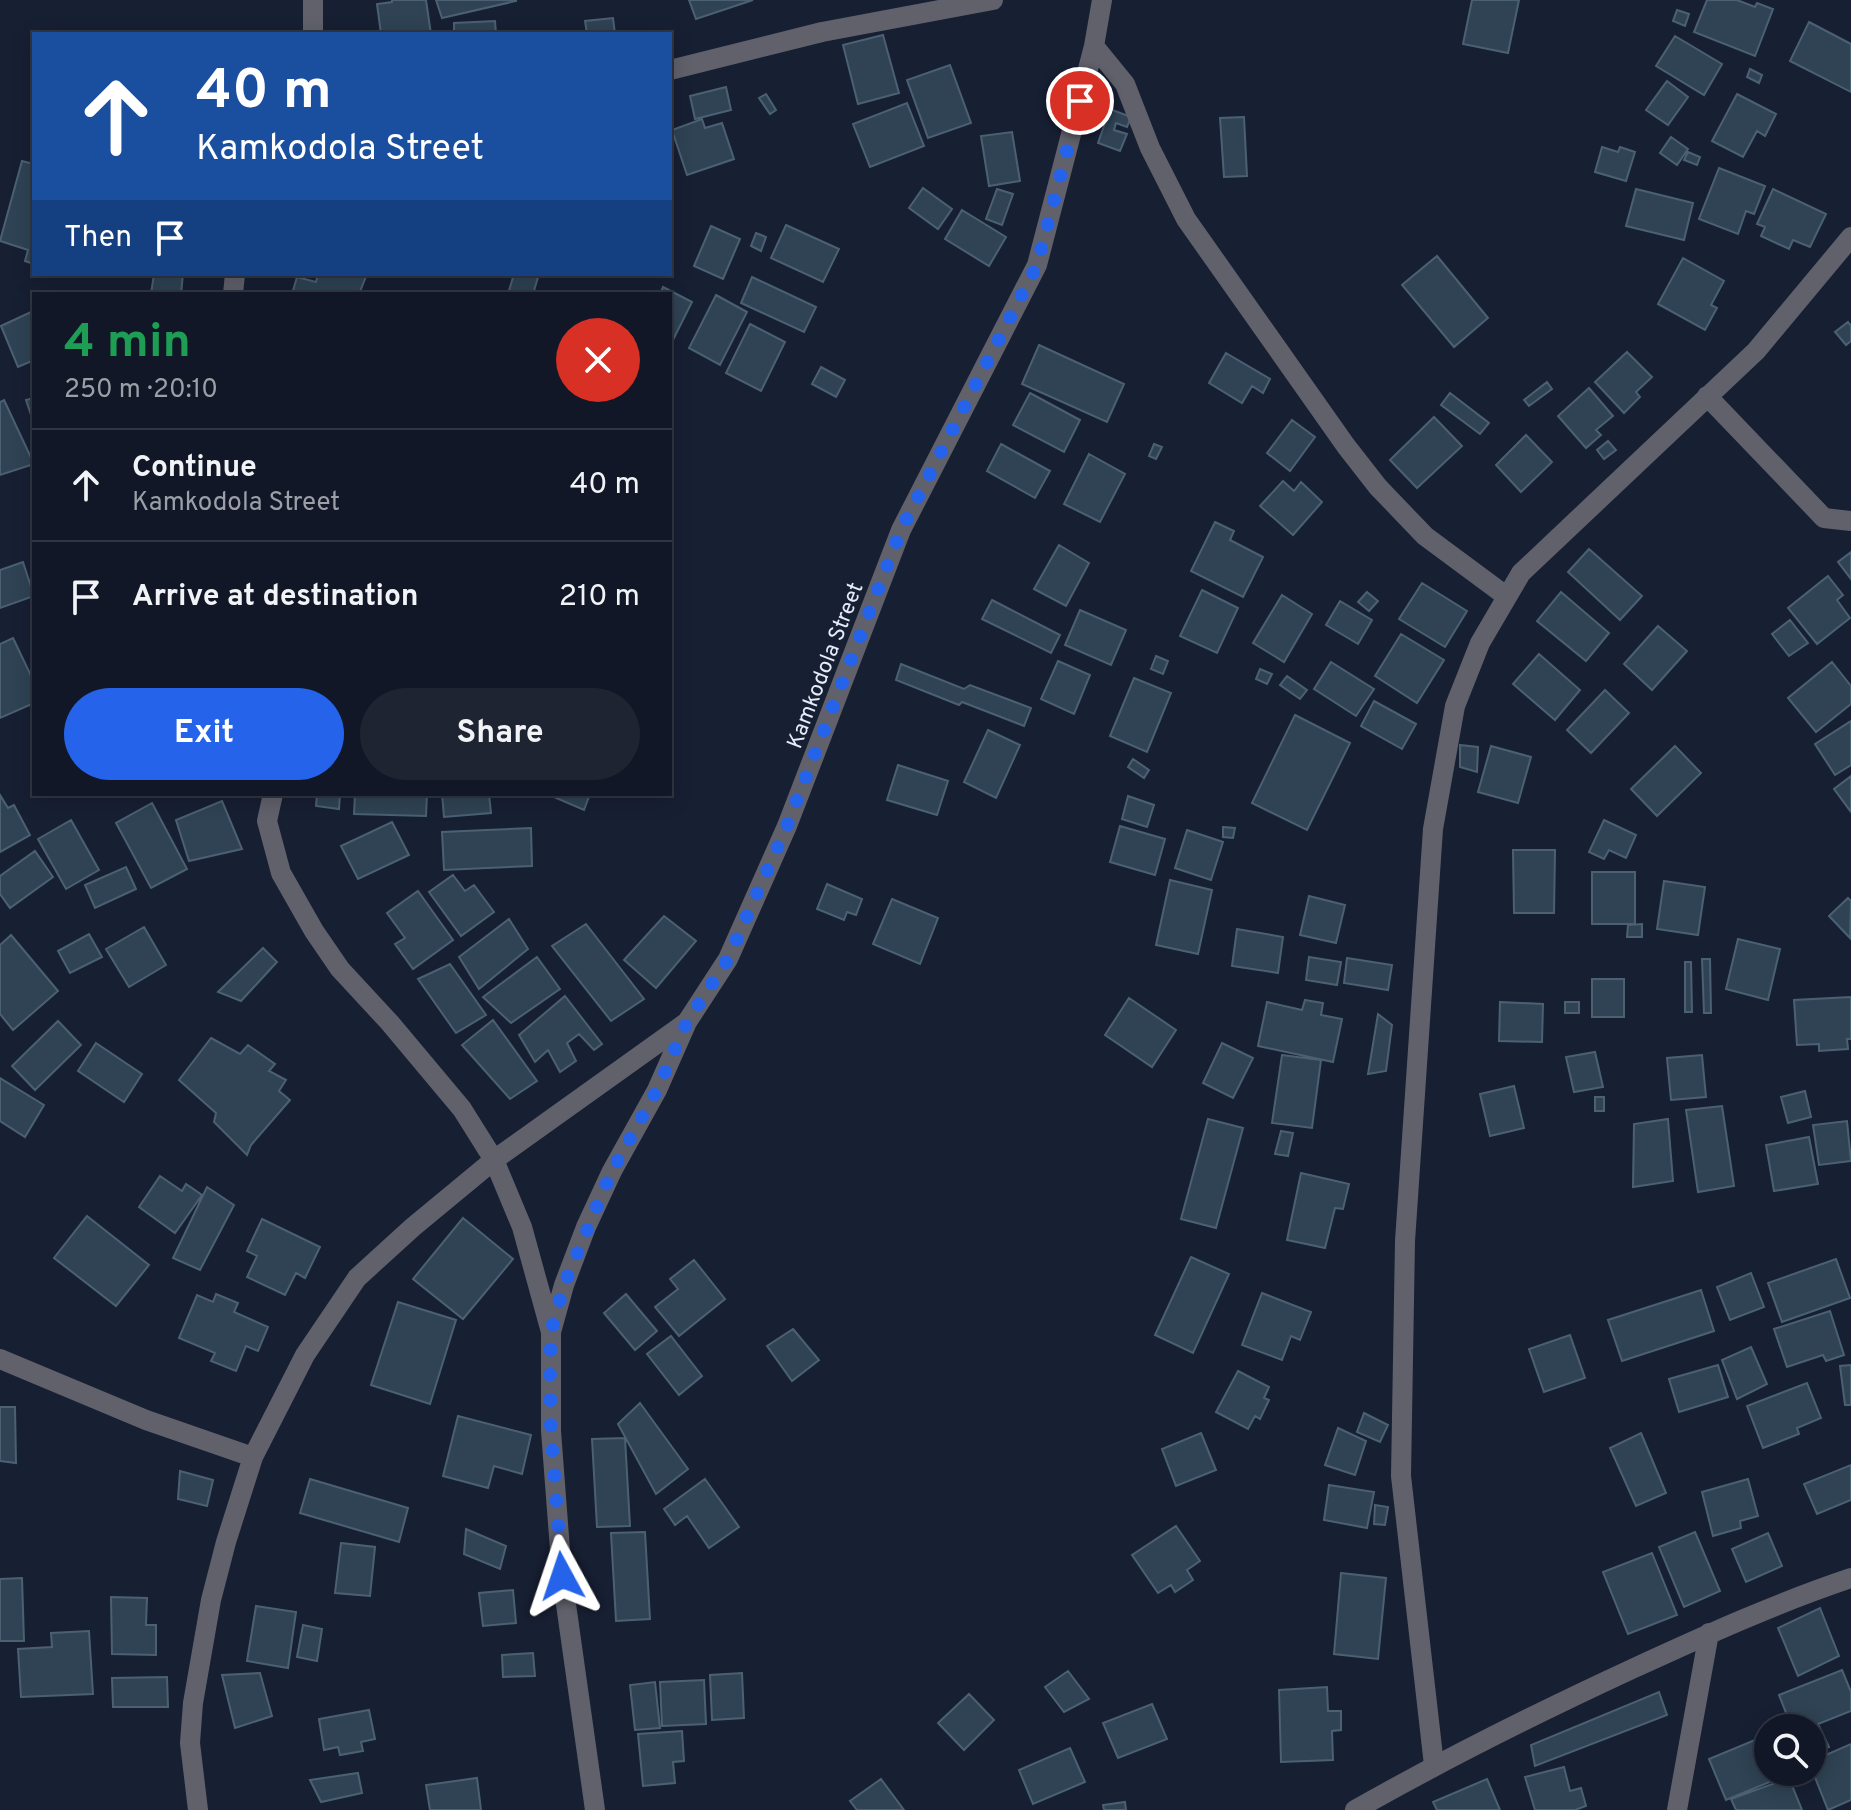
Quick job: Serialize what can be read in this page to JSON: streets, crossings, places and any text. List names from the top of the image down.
{
  "streets": {
    "street": ["Kamkodola Street"]
  },
  "page": {
    "turn": ["40 m", "Kamkodola Street"],
    "then": "Then",
    "heading": ["4 min", "250 m · 20:10"],
    "list": [
      {
        "name": "Continue",
        "note": "Kamkodola Street",
        "value": "40 m"
      },
      {
        "name": "Arrive at destination",
        "value": "210 m"
      }
    ],
    "buttons": ["Exit", "Share"]
  }
}
